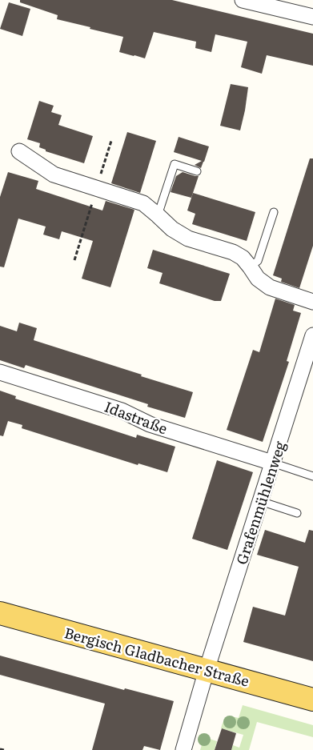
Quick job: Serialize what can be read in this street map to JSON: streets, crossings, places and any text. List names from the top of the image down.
{
  "streets": {
    "main road": ["Bergisch Gladbacher Straße"],
    "street": ["Idastraße", "Grafenmühlenweg"]
  },
  "crossings": [
    ["Idastraße", "Grafenmühlenweg"],
    ["Grafenmühlenweg", "Bergisch Gladbacher Straße"]
  ]
}
